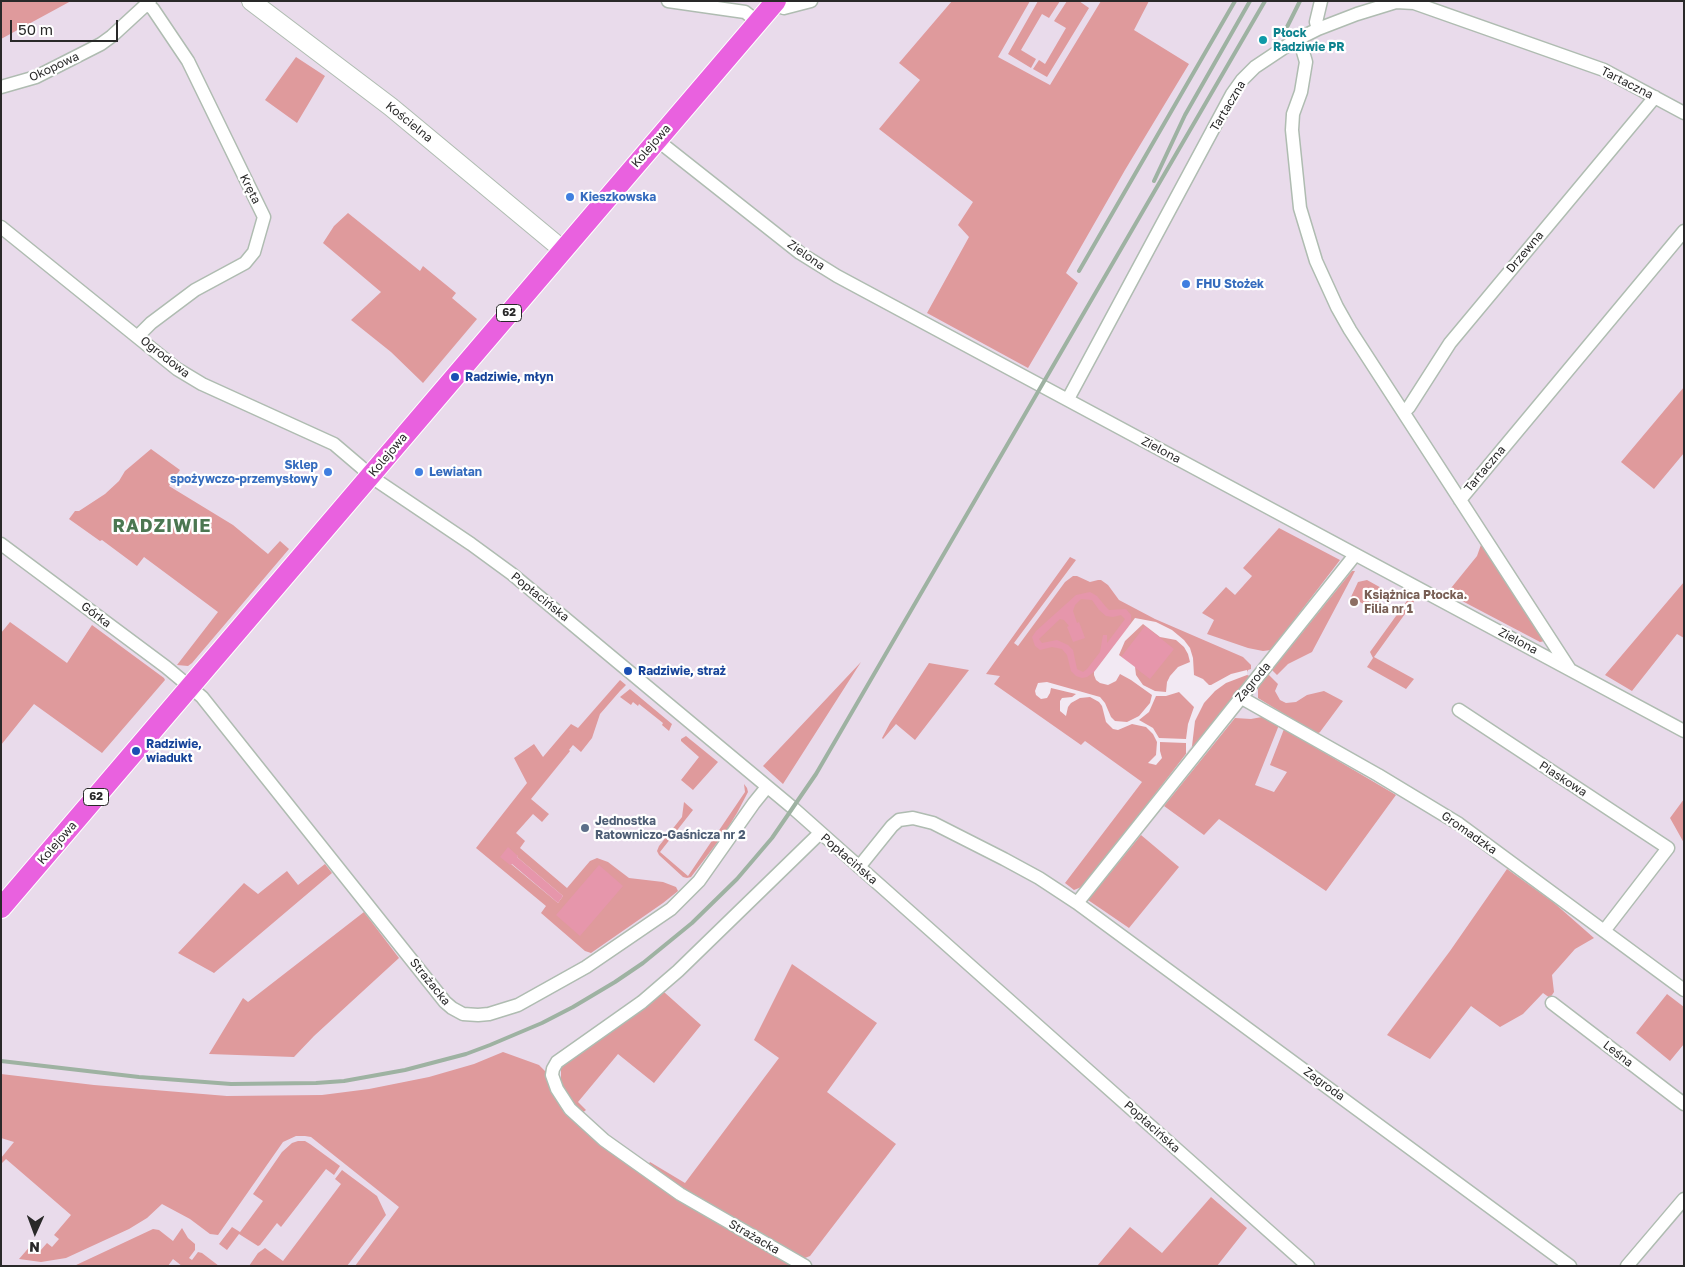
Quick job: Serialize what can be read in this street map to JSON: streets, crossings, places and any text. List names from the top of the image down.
{
  "streets": {
    "main road": ["Kościelna", "Kolejowa", "62"],
    "street": [
      "Okopowa",
      "Tartaczna",
      "Kręta",
      "Drzewna",
      "Zielona",
      "Ogrodowa",
      "Popłacińska",
      "Górka",
      "Zagroda",
      "Piaskowa",
      "Gromadzka",
      "Strażacka",
      "Leśna"
    ]
  },
  "crossings": [
    ["Okopowa", "Kręta"],
    ["Tartaczna", "Drzewna"],
    ["Tartaczna", "Zielona"],
    ["Kościelna", "Kolejowa"],
    ["Kolejowa", "Zielona"],
    ["Kolejowa", "Ogrodowa"],
    ["Kolejowa", "Popłacińska"],
    ["Kolejowa", "Górka"],
    ["Kolejowa", "Strażacka"],
    ["Kręta", "Ogrodowa"],
    ["Zielona", "Zagroda"],
    ["Ogrodowa", "Popłacińska"],
    ["Popłacińska", "Zagroda"],
    ["Popłacińska", "Strażacka"],
    ["Górka", "Strażacka"],
    ["Zagroda", "Gromadzka"],
    ["Piaskowa", "Gromadzka"]
  ],
  "districts": ["RADZIWIE"],
  "places": [
    "Płock Radziwie PR",
    "Kieszkowska",
    "FHU Stożek",
    "Radziwie, młyn",
    "Sklep spożywczo-przemysłowy",
    "Lewiatan",
    "Książnica Płocka. Filia nr 1",
    "Radziwie, straż",
    "Radziwie, wiadukt",
    "Jednostka Ratowniczo-Gaśnicza nr 2"
  ],
  "scale_bar": "50 m",
  "north": "bottom"
}
